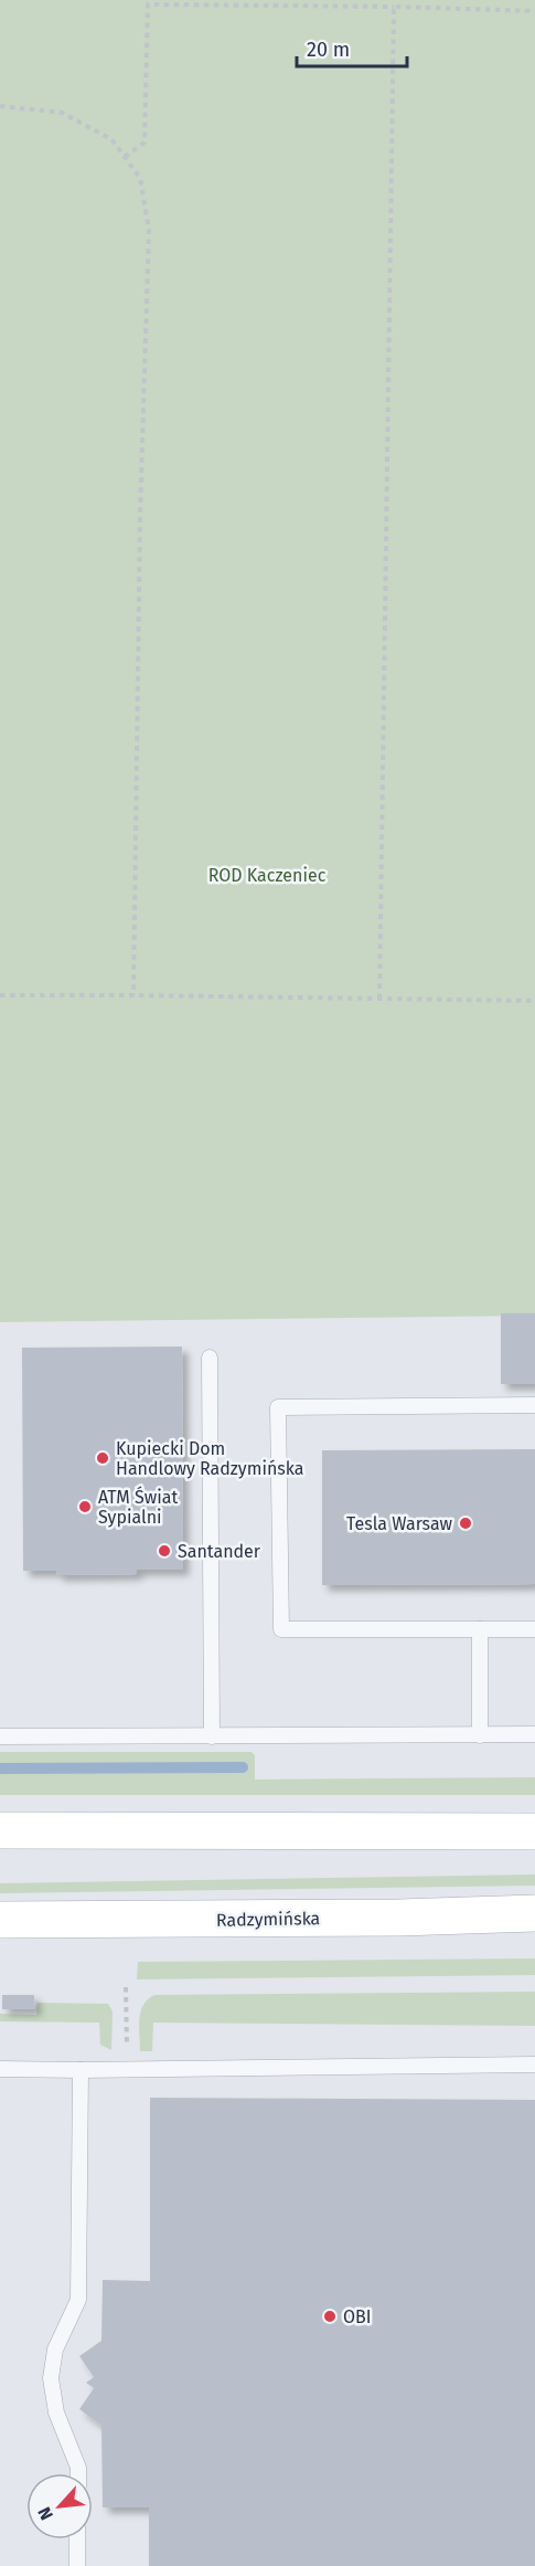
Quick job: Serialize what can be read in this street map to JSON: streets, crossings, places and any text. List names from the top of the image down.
{
  "streets": {
    "main road": ["Radzymińska"]
  },
  "parks": ["ROD Kaczeniec"],
  "places": [
    "Kupiecki Dom Handlowy Radzymińska",
    "ATM Świat Sypialni",
    "Tesla Warsaw",
    "Santander",
    "OBI"
  ],
  "scale_bar": "20 m",
  "north": "bottom left"
}
